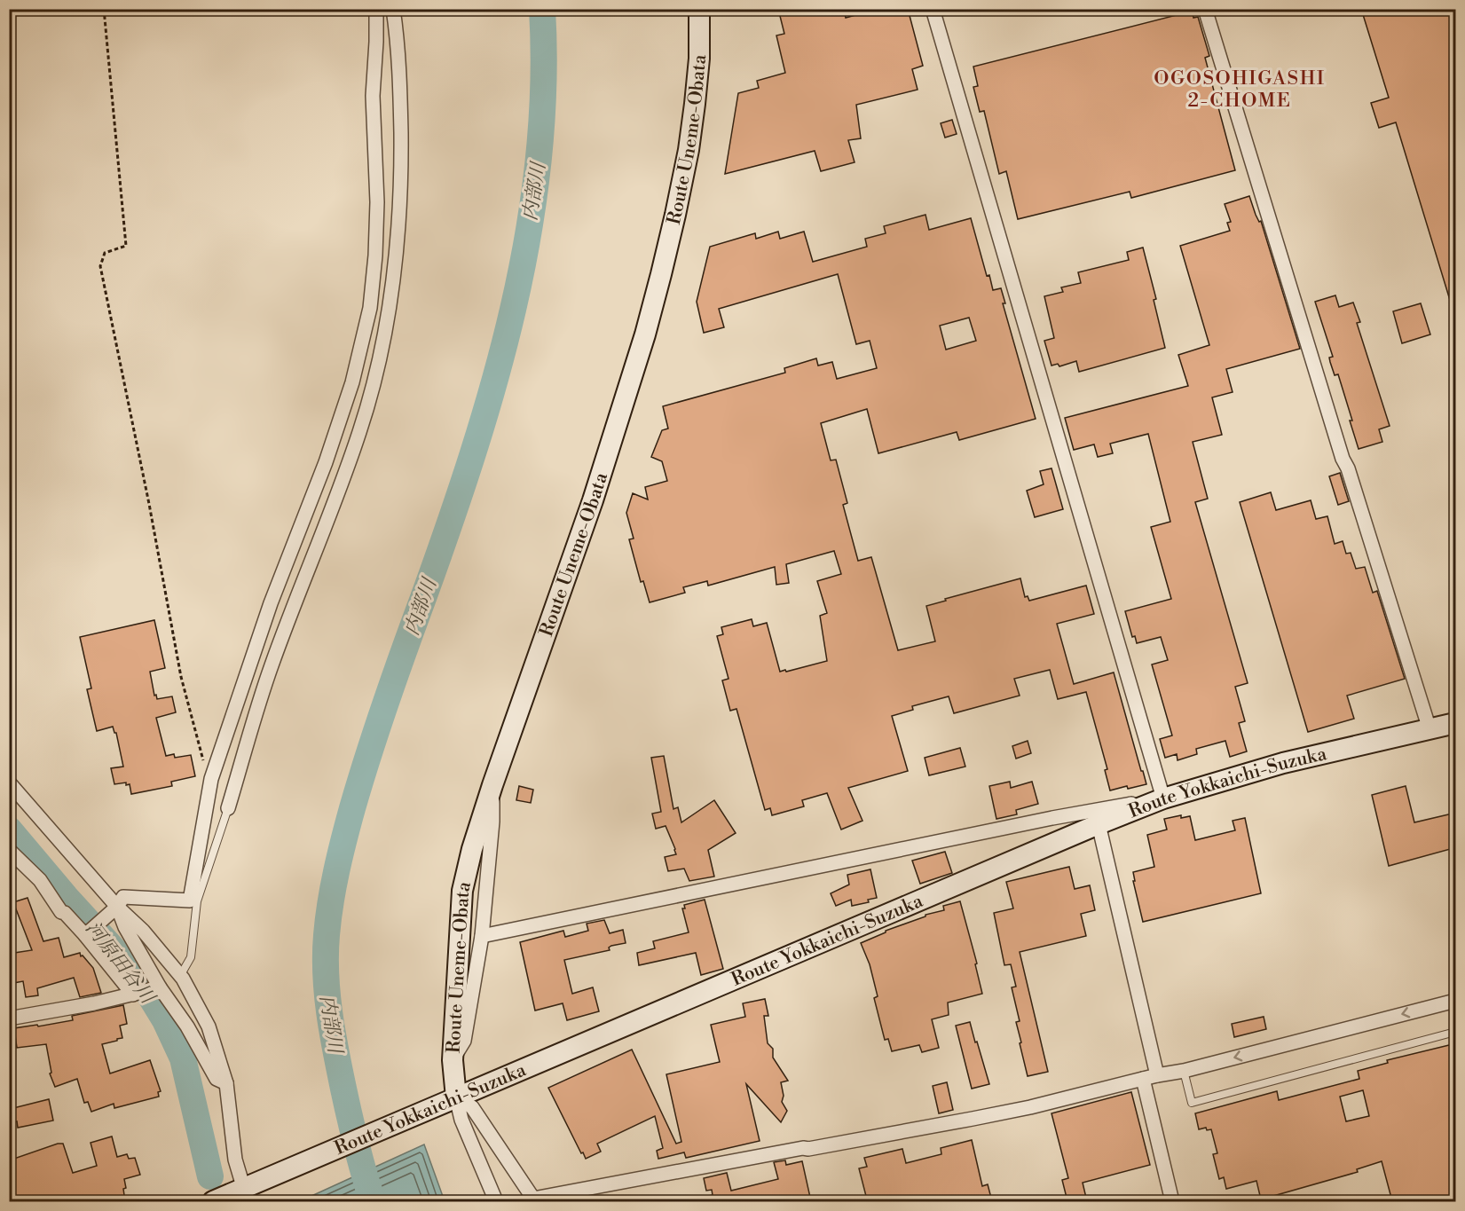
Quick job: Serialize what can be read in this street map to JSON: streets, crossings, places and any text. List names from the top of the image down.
{
  "streets": {
    "main road": ["Route Uneme-Obata", "Route Yokkaichi-Suzuka"]
  },
  "crossings": [
    ["Route Uneme-Obata", "Route Yokkaichi-Suzuka"]
  ],
  "districts": ["OGOSOHIGASHI 2-CHOME"],
  "water": ["内部川", "河原田谷川"]
}
